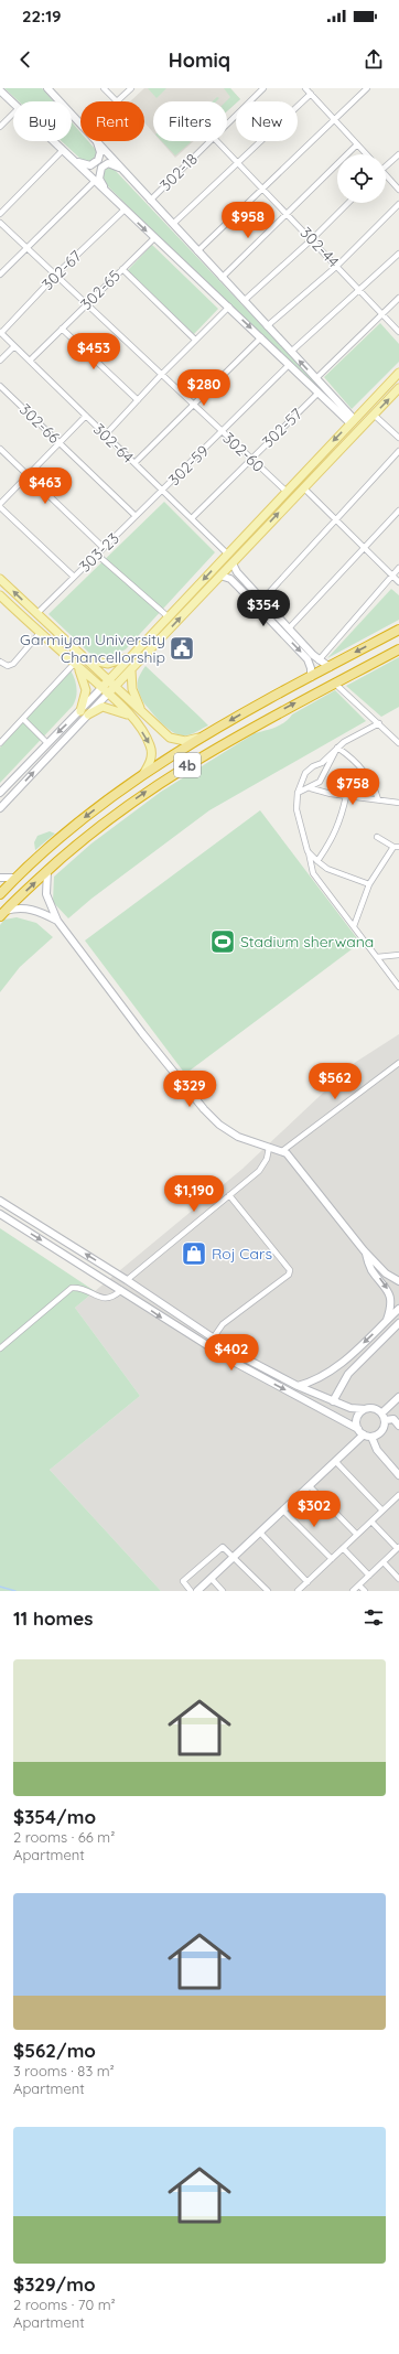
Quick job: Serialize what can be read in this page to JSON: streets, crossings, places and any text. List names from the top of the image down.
{
  "streets": {
    "highway": ["4b"],
    "street": [
      "302-18",
      "302-44",
      "302-67",
      "302-65",
      "302-66",
      "302-57",
      "302-64",
      "302-60",
      "302-59",
      "303-23"
    ]
  },
  "crossings": [
    ["302-67", "302-64"],
    ["302-67", "302-60"],
    ["302-65", "302-64"],
    ["302-65", "302-60"],
    ["302-66", "303-23"],
    ["302-57", "302-64"],
    ["302-57", "302-60"],
    ["302-64", "302-59"],
    ["302-64", "303-23"],
    ["302-60", "302-59"],
    ["302-59", "303-23"]
  ],
  "places": {
    "public building": ["Garmiyan University Chancellorship"],
    "sports": ["Stadium sherwana"],
    "shop": ["Roj Cars"]
  },
  "page": {
    "status": "22:19",
    "header": "Homiq",
    "chip": [
      "Buy",
      "Rent",
      "Filters",
      "New"
    ],
    "price": [
      "$958",
      "$453",
      "$280",
      "$463",
      "$354",
      "$758",
      "$562",
      "$329",
      "$1,190",
      "$402",
      "$302"
    ],
    "heading": "11 homes",
    "list": [
      {
        "name": "$354/mo",
        "note": "2 rooms · 66 m² · Apartment"
      },
      {
        "name": "$562/mo",
        "note": "3 rooms · 83 m² · Apartment"
      },
      {
        "name": "$329/mo",
        "note": "2 rooms · 70 m² · Apartment"
      }
    ]
  }
}
